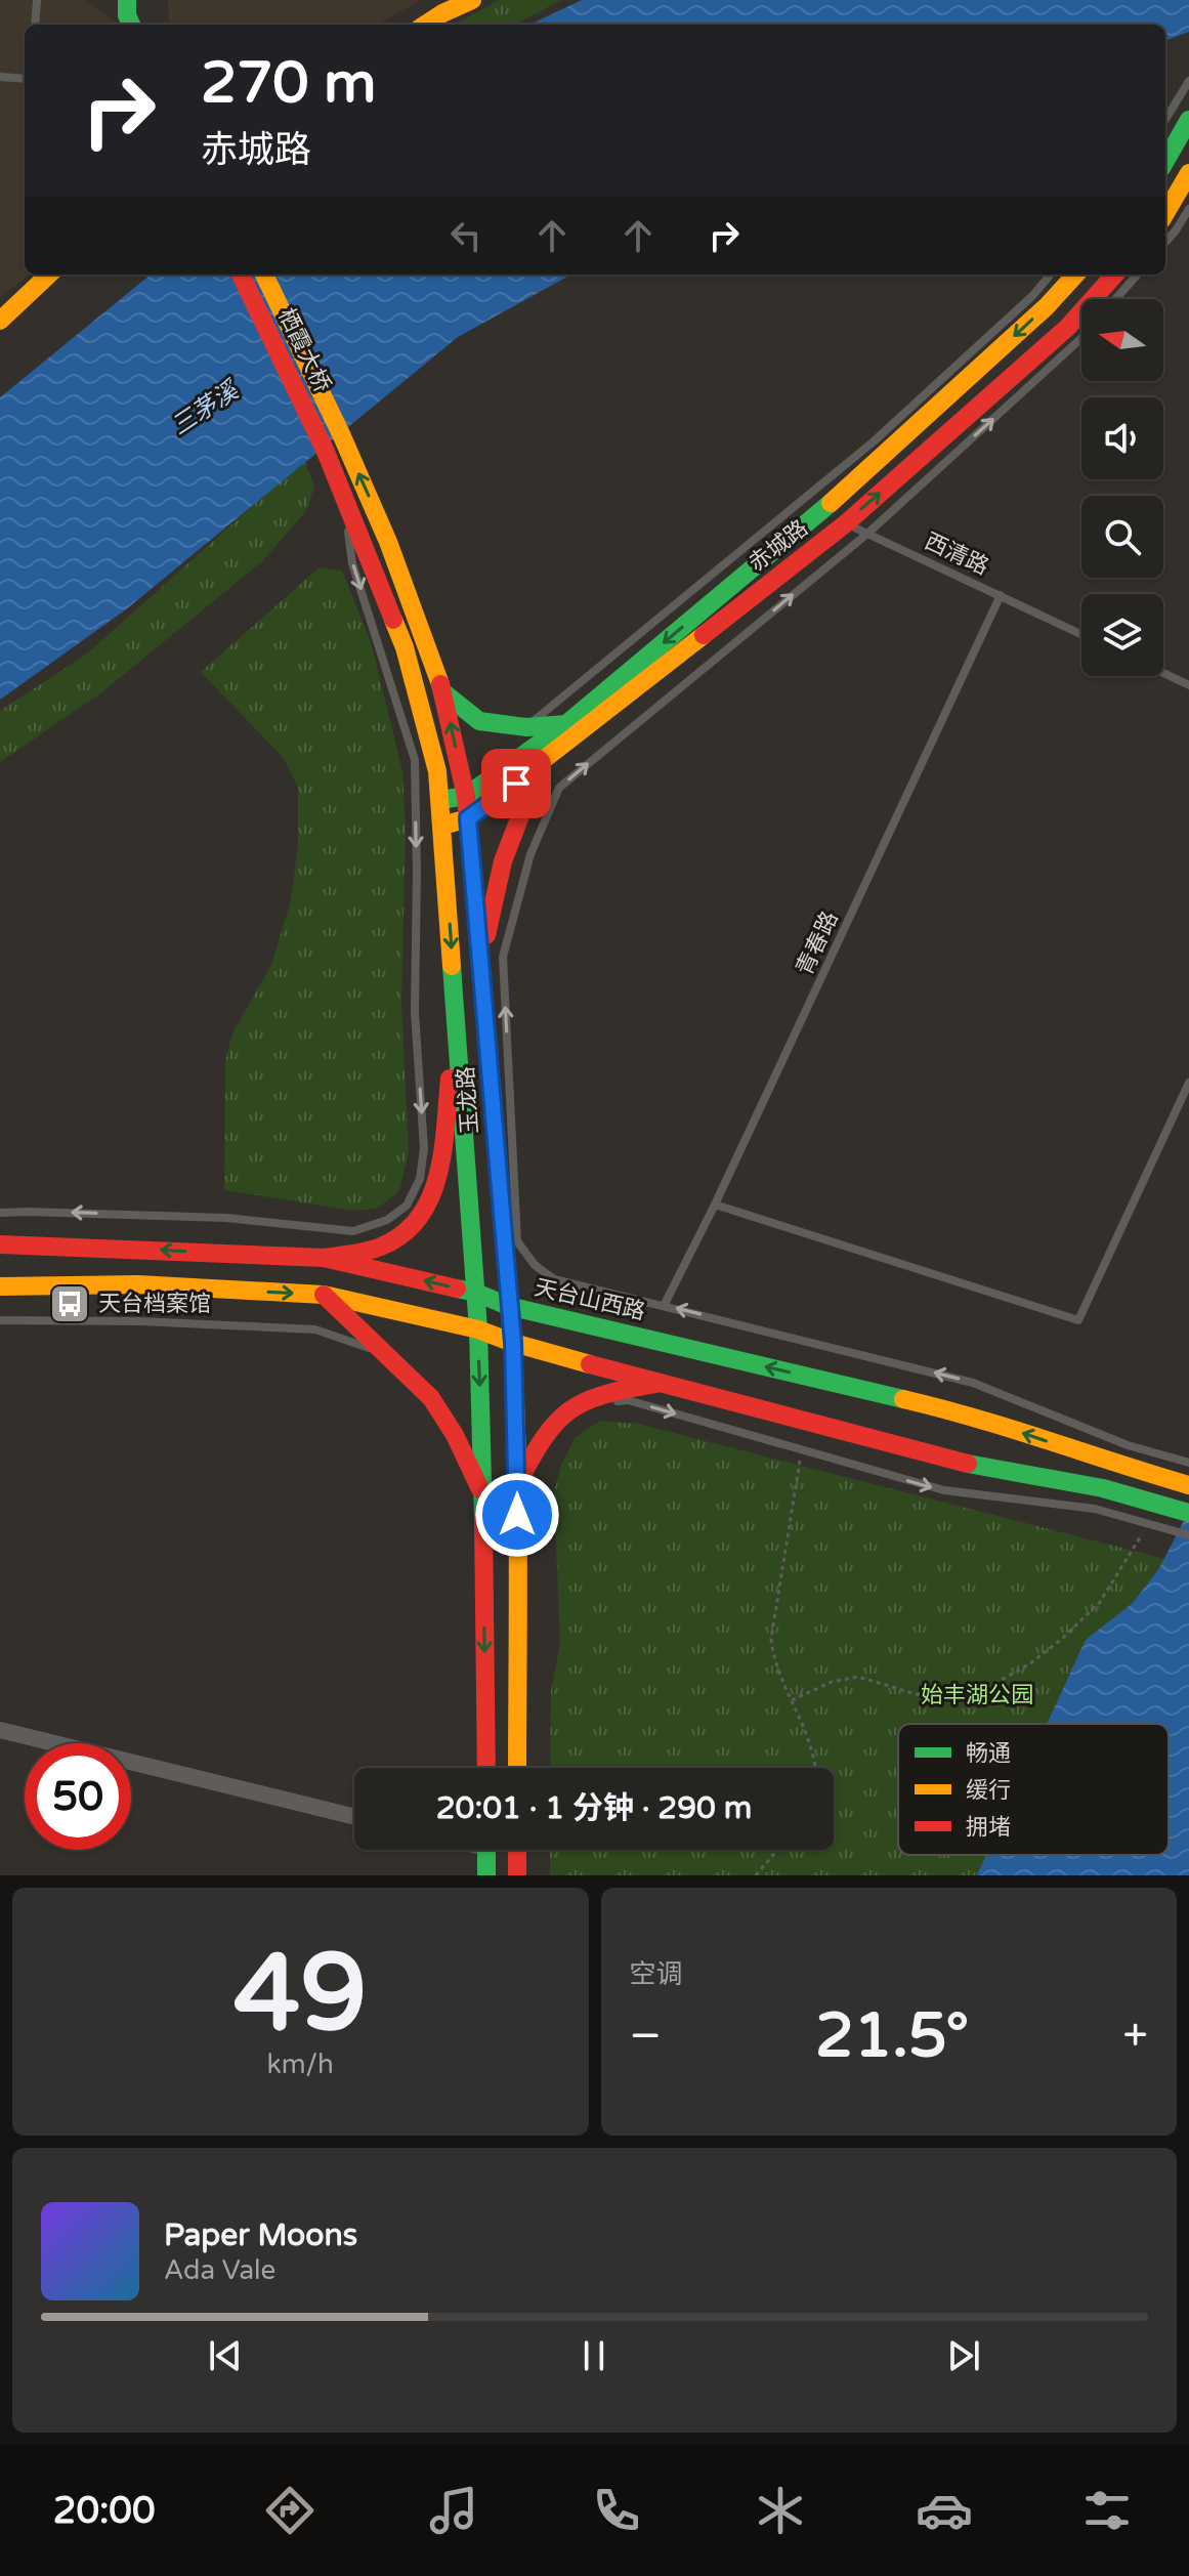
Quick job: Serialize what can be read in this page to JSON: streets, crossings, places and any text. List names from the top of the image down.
{
  "streets": {
    "main road": [
      "栖霞大桥",
      "赤城路",
      "玉龙路",
      "天台山西路"
    ],
    "lane": ["西清路", "青春路"]
  },
  "crossings": [
    ["栖霞大桥", "玉龙路"],
    ["赤城路", "西清路"],
    ["赤城路", "玉龙路"],
    ["西清路", "青春路"],
    ["玉龙路", "天台山西路"]
  ],
  "water": ["三茅溪"],
  "parks": ["始丰湖公园"],
  "places": {
    "bus stop": ["天台档案馆"]
  },
  "legend": ["畅通", "缓行", "拥堵"],
  "north": "left",
  "page": {
    "turn": ["270 m", "赤城路"],
    "limit": "50",
    "trip": "20:01 · 1 分钟 · 290 m",
    "tile": [
      ["49", "km/h"],
      "空调"
    ],
    "heat": ["−", "21.5°", "+"],
    "song": ["Paper Moons", "Ada Vale"],
    "tabs": "20:00"
  }
}
